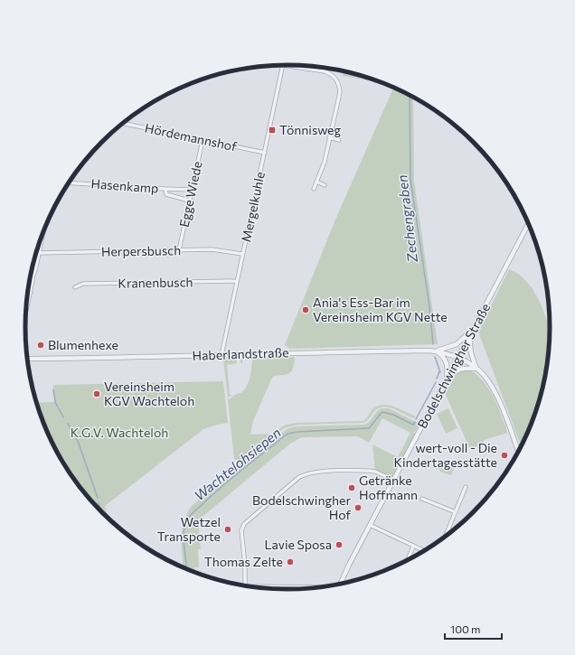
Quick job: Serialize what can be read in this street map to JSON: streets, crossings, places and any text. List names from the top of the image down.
{
  "streets": {
    "street": [
      "Hördemannshof",
      "Hasenkamp",
      "Egge Wiede",
      "Mergelkuhle",
      "Herpersbusch",
      "Kranenbusch",
      "Haberlandstraße",
      "Bodelschwingher Straße"
    ]
  },
  "crossings": [
    ["Hördemannshof", "Egge Wiede"],
    ["Hördemannshof", "Mergelkuhle"],
    ["Hasenkamp", "Egge Wiede"],
    ["Egge Wiede", "Herpersbusch"],
    ["Mergelkuhle", "Herpersbusch"],
    ["Mergelkuhle", "Kranenbusch"],
    ["Mergelkuhle", "Haberlandstraße"],
    ["Haberlandstraße", "Bodelschwingher Straße"]
  ],
  "water": ["Zechengraben", "Wachtelohsiepen"],
  "parks": ["K.G.V. Wachteloh"],
  "places": {
    "transit": ["Tönnisweg"],
    "other": [
      "Ania's Ess-Bar im Vereinsheim KGV Nette",
      "Blumenhexe",
      "Vereinsheim KGV Wachteloh",
      "wert-voll - Die Kindertagesstätte",
      "Getränke Hoffmann",
      "Bodelschwingher Hof",
      "Wetzel Transporte",
      "Lavie Sposa",
      "Thomas Zelte"
    ]
  },
  "scale_bar": "100 m"
}
